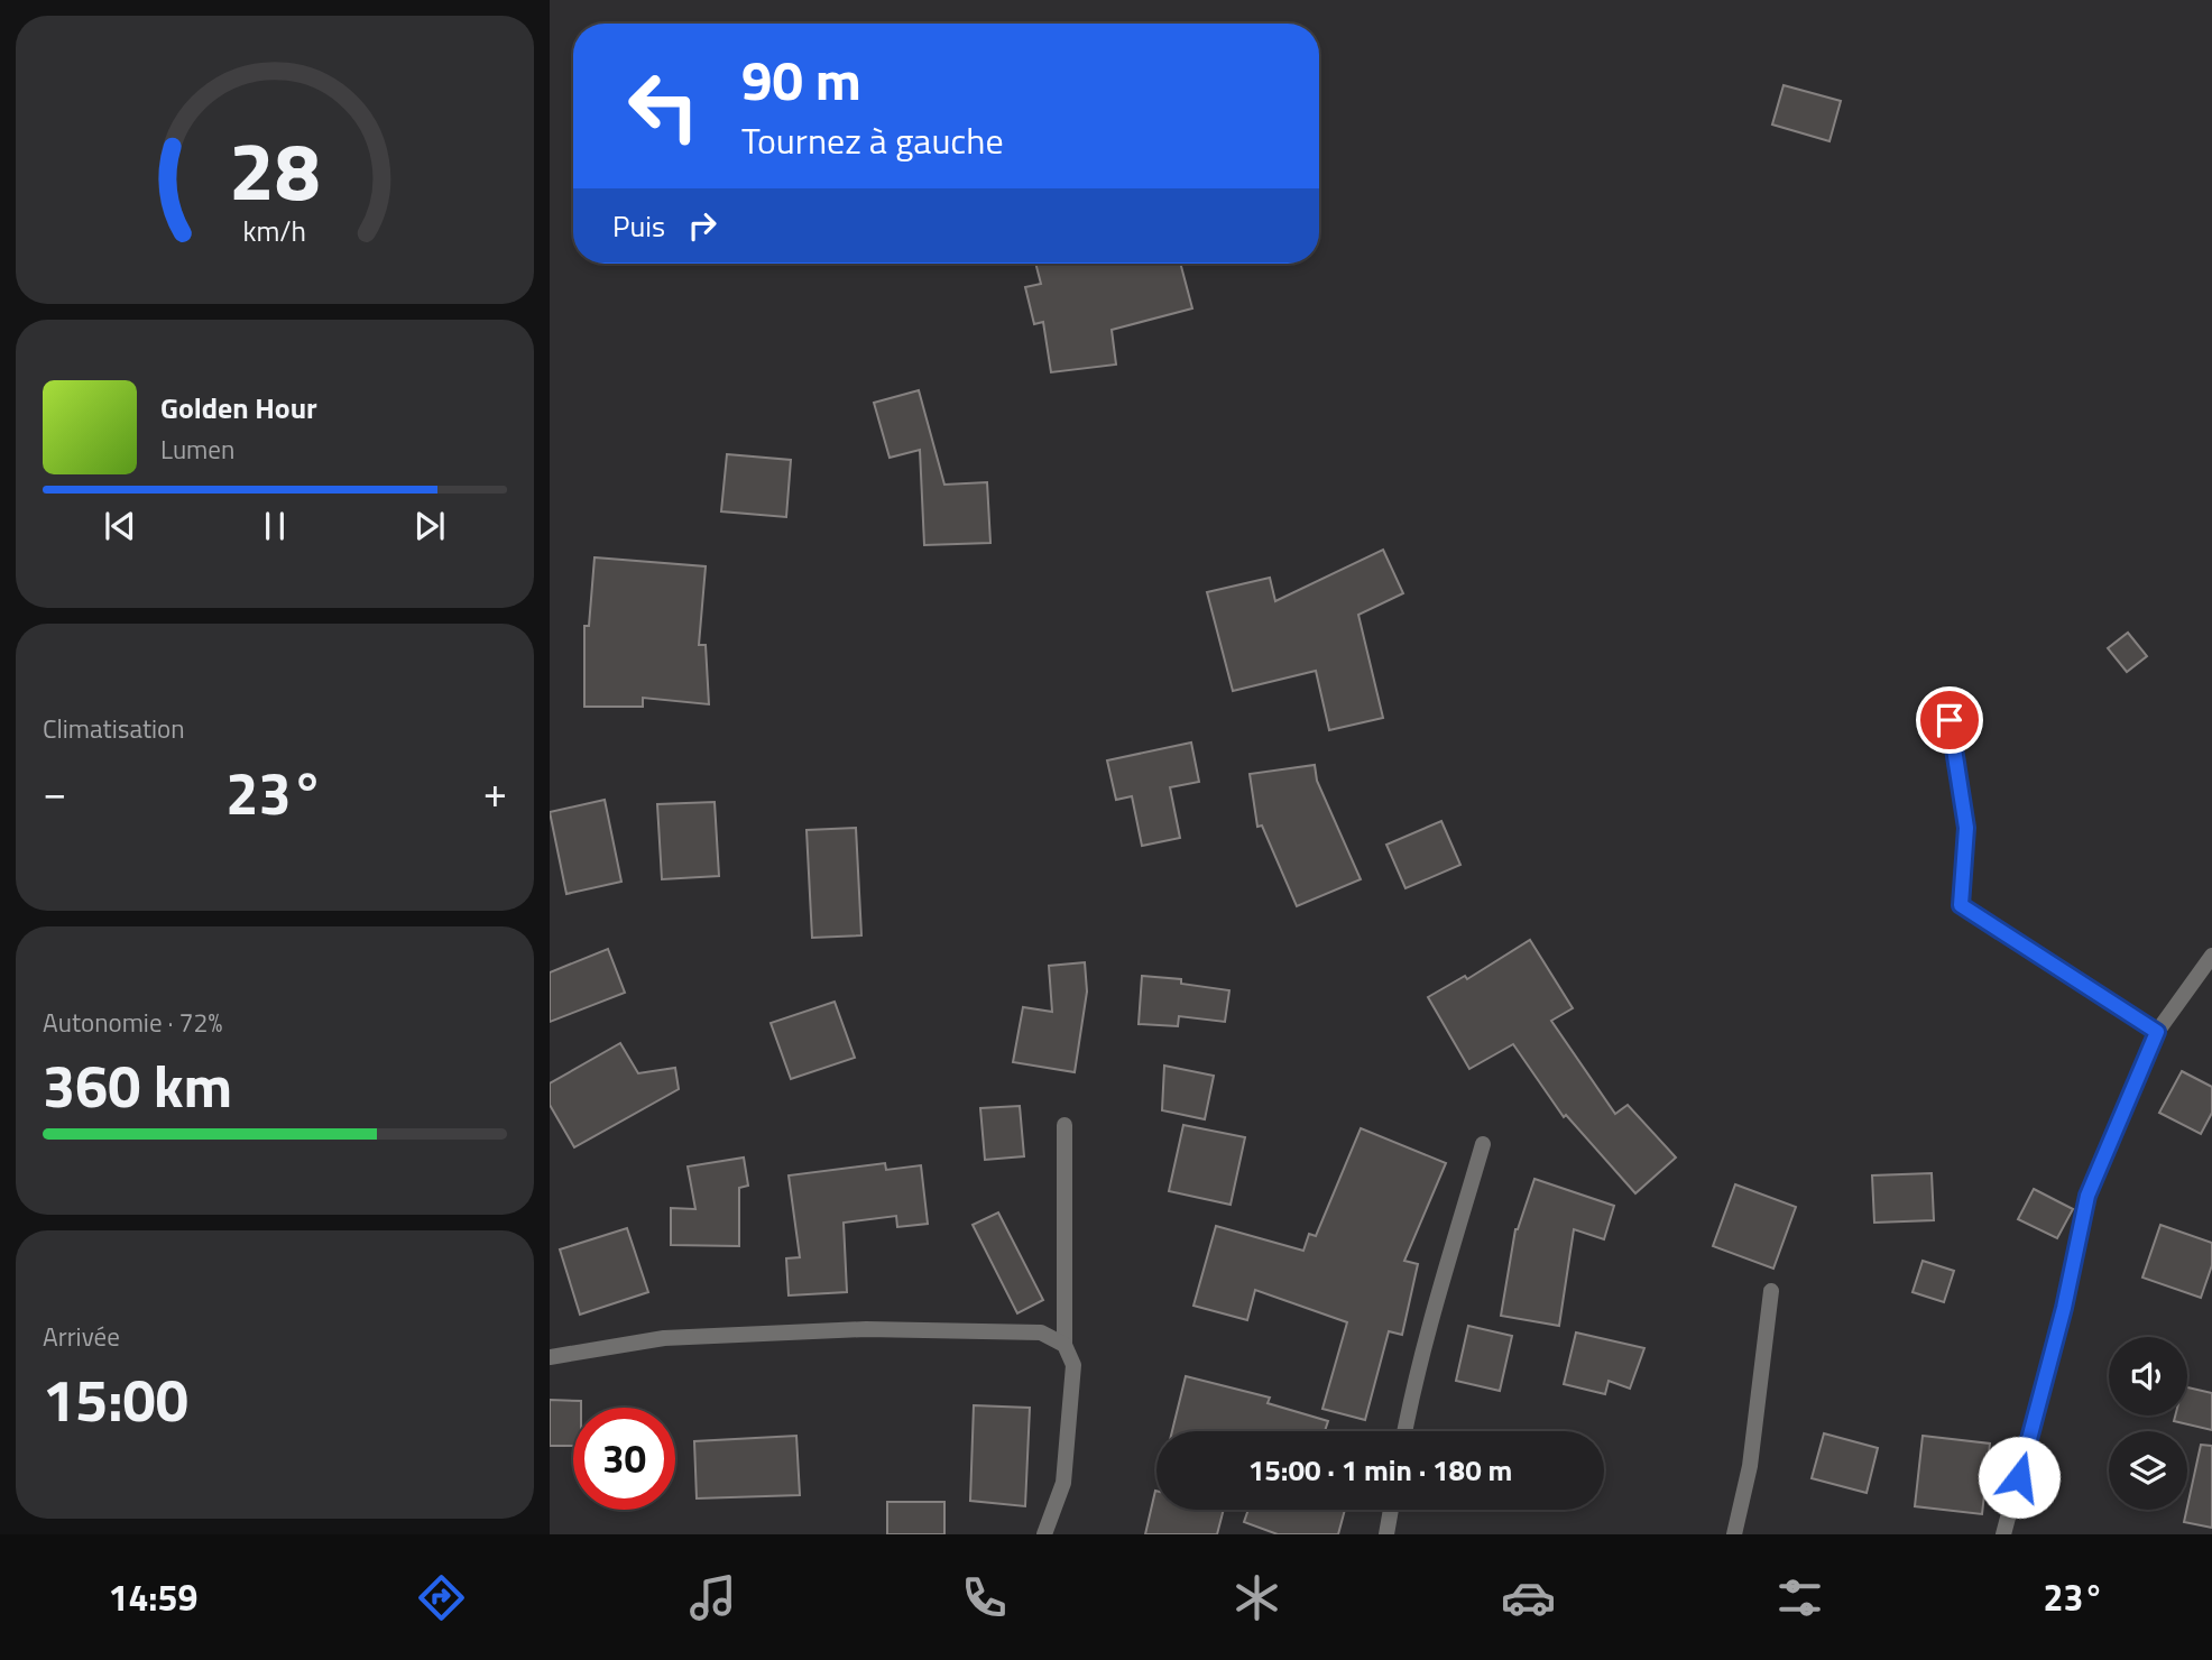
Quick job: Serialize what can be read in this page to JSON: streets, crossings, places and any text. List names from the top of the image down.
{
  "page": {
    "turn": ["90 m", "Tournez à gauche"],
    "then": "Puis",
    "song": ["Golden Hour", "Lumen"],
    "tile": [
      "Climatisation",
      ["Autonomie · 72%", "360 km"],
      ["Arrivée", "15:00"]
    ],
    "heat": ["−", "23°", "+"],
    "limit": "30",
    "trip": "15:00 · 1 min · 180 m",
    "tabs": ["14:59", "23°"],
    "gauge": ["28", "km/h"]
  }
}
